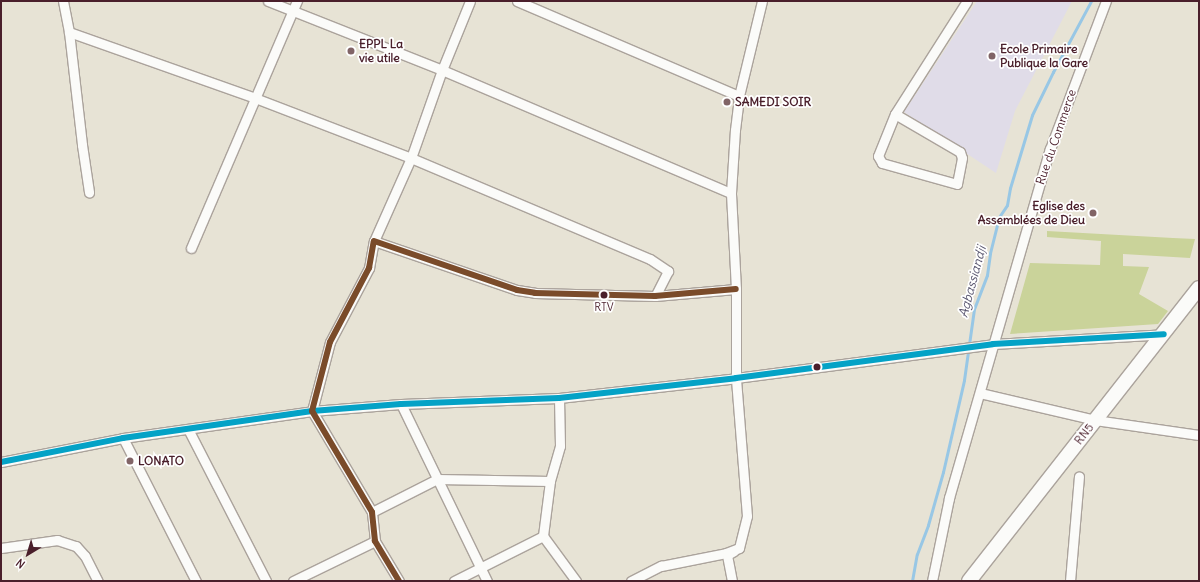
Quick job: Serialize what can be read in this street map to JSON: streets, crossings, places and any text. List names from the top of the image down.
{
  "streets": {
    "main road": ["RN5"],
    "street": ["Rue du Commerce"]
  },
  "water": ["Agbassiandji"],
  "places": [
    "EPPL La vie utile",
    "Ecole Primaire Publique la Gare",
    "SAMEDI SOIR",
    "Eglise des Assemblées de Dieu",
    "RTV",
    "LONATO"
  ],
  "north": "bottom left"
}
